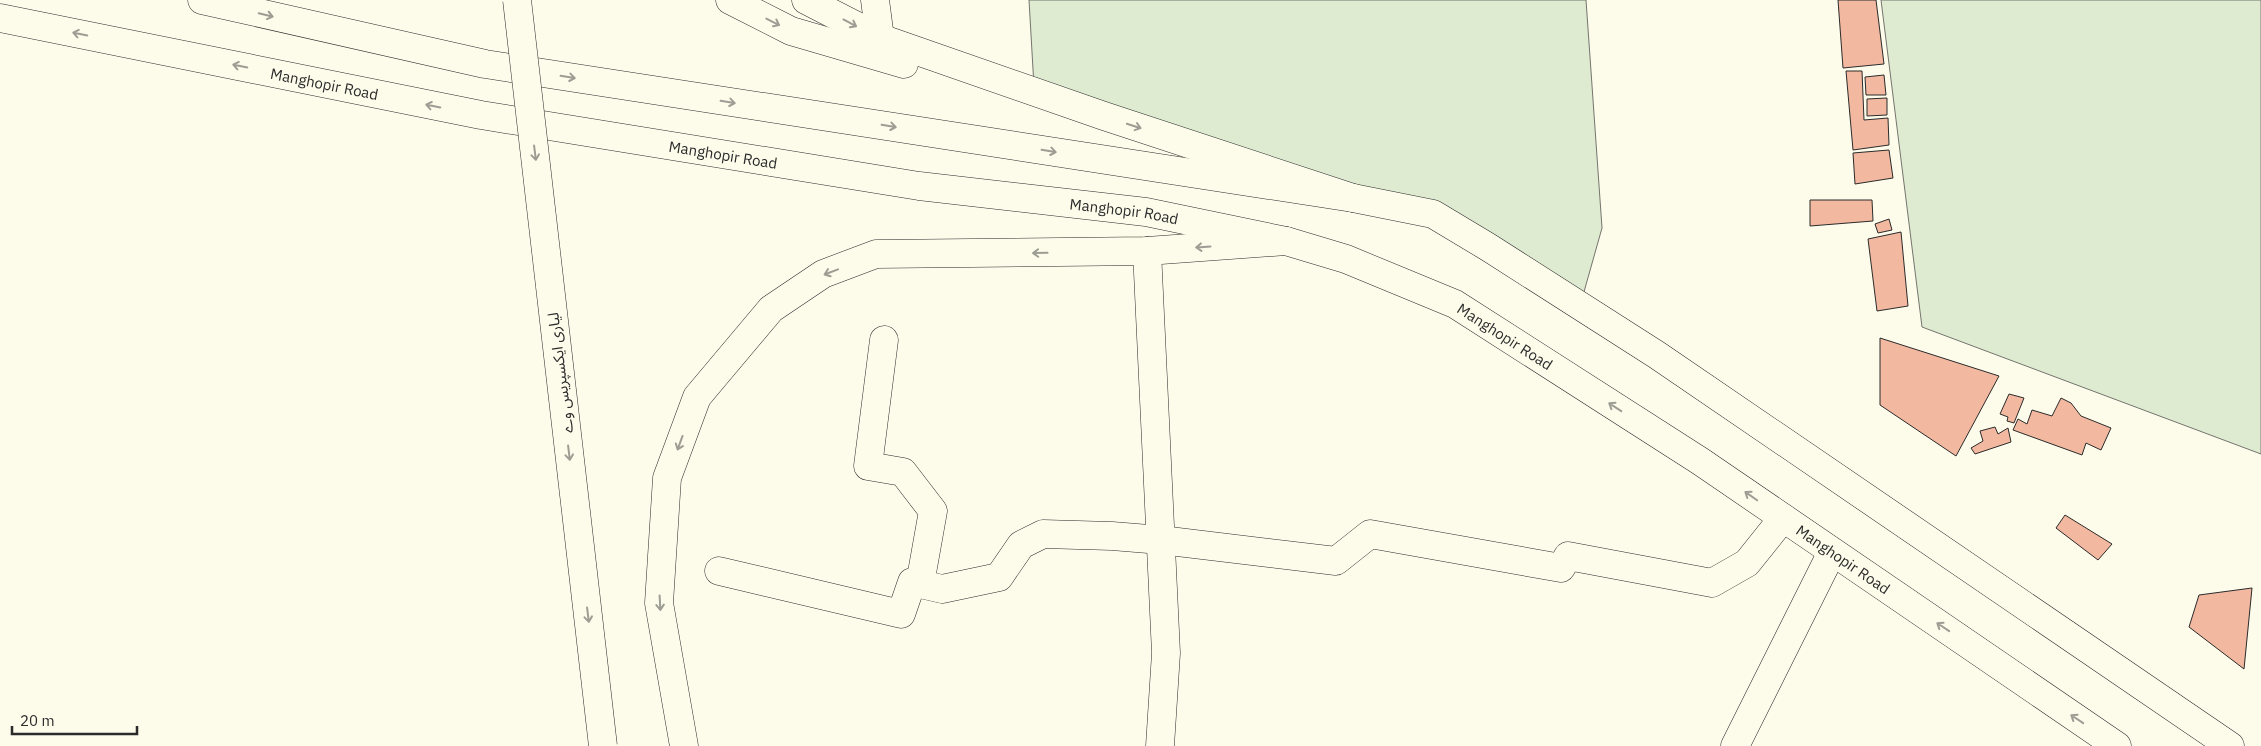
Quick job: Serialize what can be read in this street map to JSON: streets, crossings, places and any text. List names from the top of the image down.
{
  "streets": {
    "main road": ["Manghopir Road", "لیاری ایکسپریس وے"]
  },
  "one_way": ["لیاری ایکسپریس وے"],
  "scale_bar": "20 m"
}
